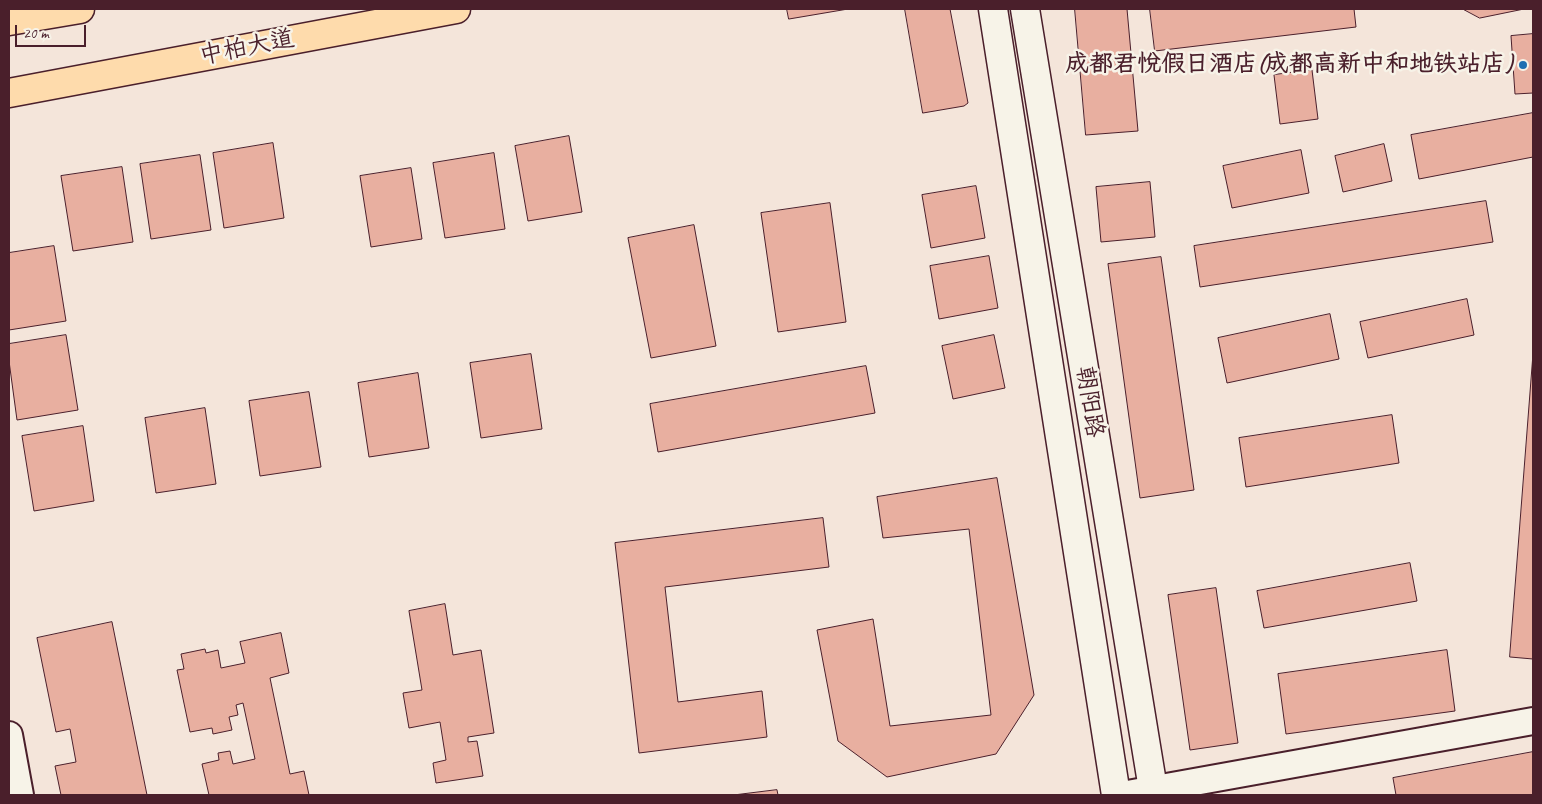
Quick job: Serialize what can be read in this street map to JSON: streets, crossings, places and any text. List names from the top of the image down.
{
  "streets": {
    "main road": ["中柏大道", "朝阳路"]
  },
  "places": ["成都君悦假日酒店(成都高新中和地铁站店)"],
  "scale_bar": "20 m"
}
